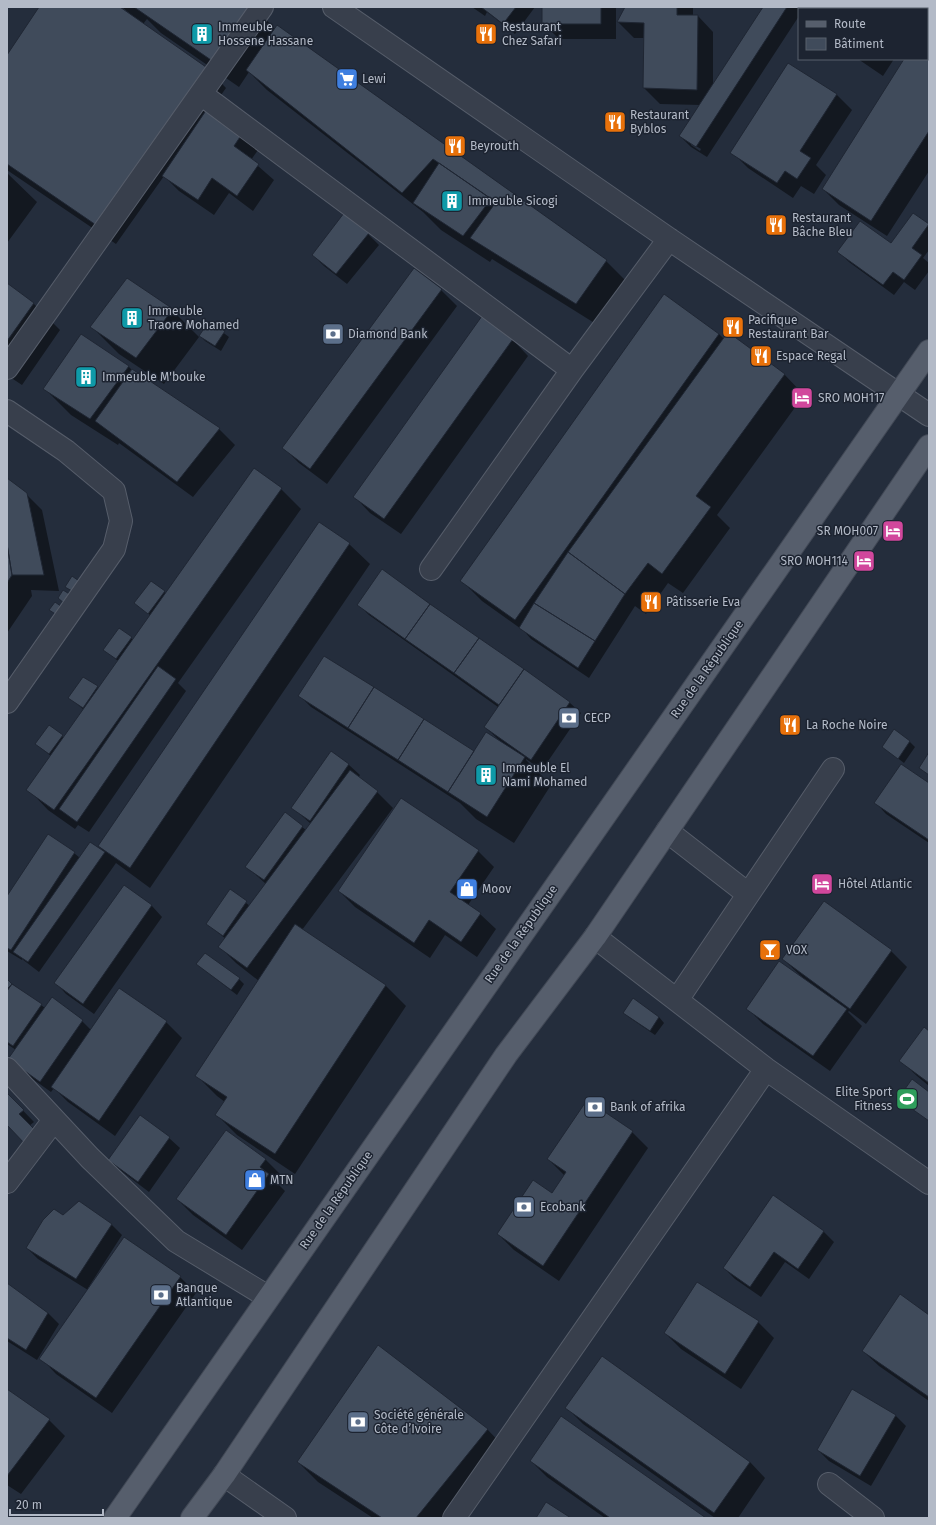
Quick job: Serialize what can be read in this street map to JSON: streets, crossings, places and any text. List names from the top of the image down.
{
  "streets": {
    "main road": ["Rue de la République"]
  },
  "places": {
    "building": [
      "Immeuble Hossene Hassane",
      "Immeuble Sicogi",
      "Immeuble Traore Mohamed",
      "Immeuble M'bouke",
      "Immeuble El Nami Mohamed"
    ],
    "restaurant": [
      "Restaurant Chez Safari",
      "Restaurant Byblos",
      "Beyrouth",
      "Restaurant Bâche Bleu",
      "Pacifique Restaurant Bar",
      "Espace Regal",
      "Pâtisserie Eva",
      "La Roche Noire"
    ],
    "supermarket": ["Lewi"],
    "bank": [
      "Diamond Bank",
      "CECP",
      "Bank of afrika",
      "Ecobank",
      "Banque Atlantique",
      "Société générale Côte d’Ivoire"
    ],
    "hotel": [
      "SRO MOH117",
      "SR MOH007",
      "SRO MOH114",
      "Hôtel Atlantic"
    ],
    "shop": ["Moov", "MTN"],
    "bar": ["VOX"],
    "sports": ["Elite Sport Fitness"]
  },
  "legend": ["Route", "Bâtiment"],
  "scale_bar": "20 m"
}
